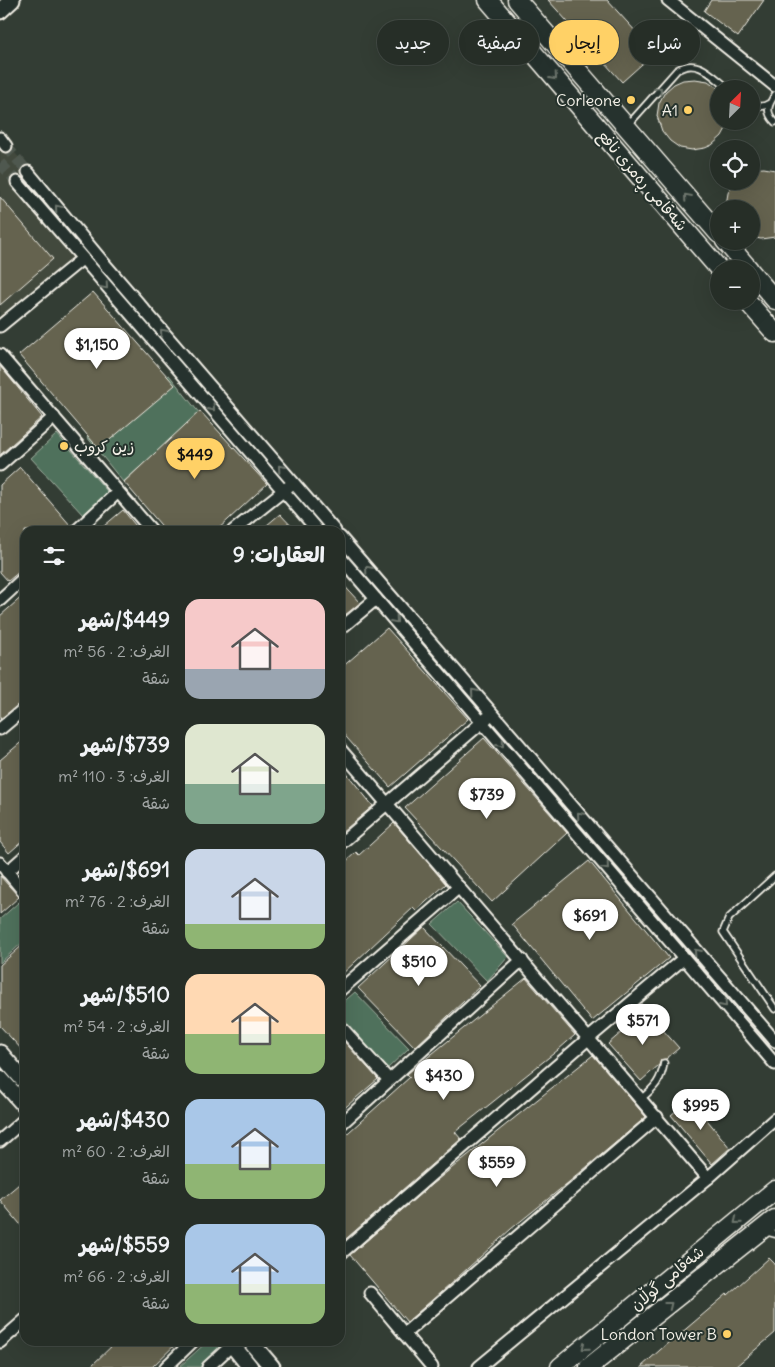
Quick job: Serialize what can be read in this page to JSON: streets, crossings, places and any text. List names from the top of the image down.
{
  "streets": {
    "main road": ["شەقامی ڕەمزی نافع", "شەقامی گوڵان"]
  },
  "places": [
    "Corleone",
    "A1",
    "زين كروب",
    "London Tower B"
  ],
  "north": "top right",
  "page": {
    "chip": [
      "شراء",
      "إيجار",
      "تصفية",
      "جديد"
    ],
    "map_buttons": ["+", "−"],
    "price": [
      "$1,150",
      "$449",
      "$739",
      "$691",
      "$510",
      "$571",
      "$430",
      "$995",
      "$559"
    ],
    "heading": "العقارات: 9",
    "list": [
      {
        "name": "$449/شهر",
        "note": "الغرف: 2 · 56 m² · شقة"
      },
      {
        "name": "$739/شهر",
        "note": "الغرف: 3 · 110 m² · شقة"
      },
      {
        "name": "$691/شهر",
        "note": "الغرف: 2 · 76 m² · شقة"
      },
      {
        "name": "$510/شهر",
        "note": "الغرف: 2 · 54 m² · شقة"
      },
      {
        "name": "$430/شهر",
        "note": "الغرف: 2 · 60 m² · شقة"
      },
      {
        "name": "$559/شهر",
        "note": "الغرف: 2 · 66 m² · شقة"
      }
    ]
  }
}
